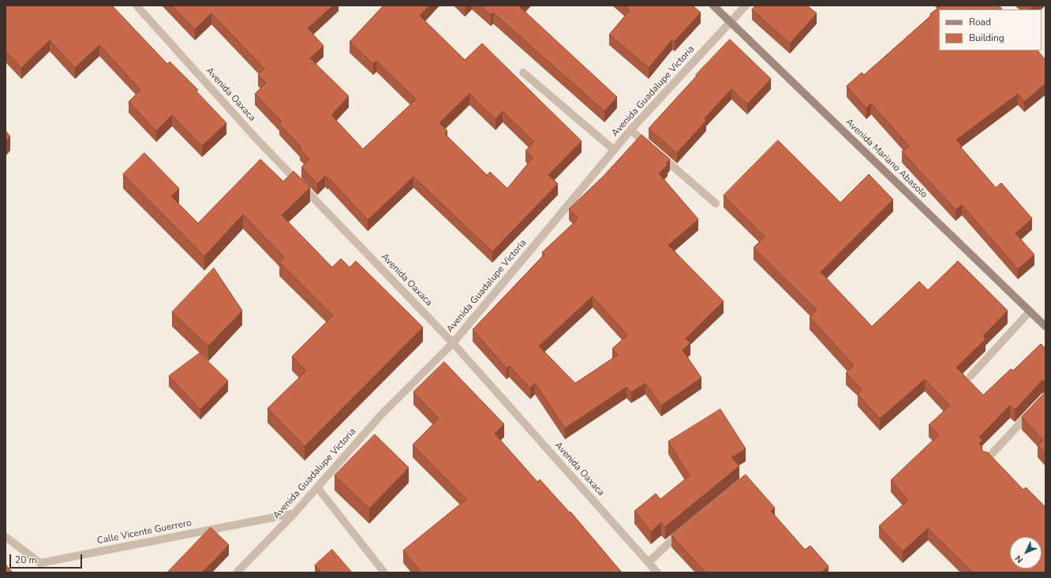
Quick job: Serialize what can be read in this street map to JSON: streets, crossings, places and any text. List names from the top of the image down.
{
  "streets": {
    "street": [
      "Avenida Guadalupe Victoria",
      "Avenida Oaxaca",
      "Avenida Mariano Abasolo",
      "Calle Vicente Guerrero"
    ]
  },
  "crossings": [
    ["Avenida Guadalupe Victoria", "Avenida Oaxaca"],
    ["Avenida Guadalupe Victoria", "Avenida Mariano Abasolo"],
    ["Avenida Guadalupe Victoria", "Calle Vicente Guerrero"]
  ],
  "legend": ["Road", "Building"],
  "scale_bar": "20 m",
  "north": "bottom left"
}
